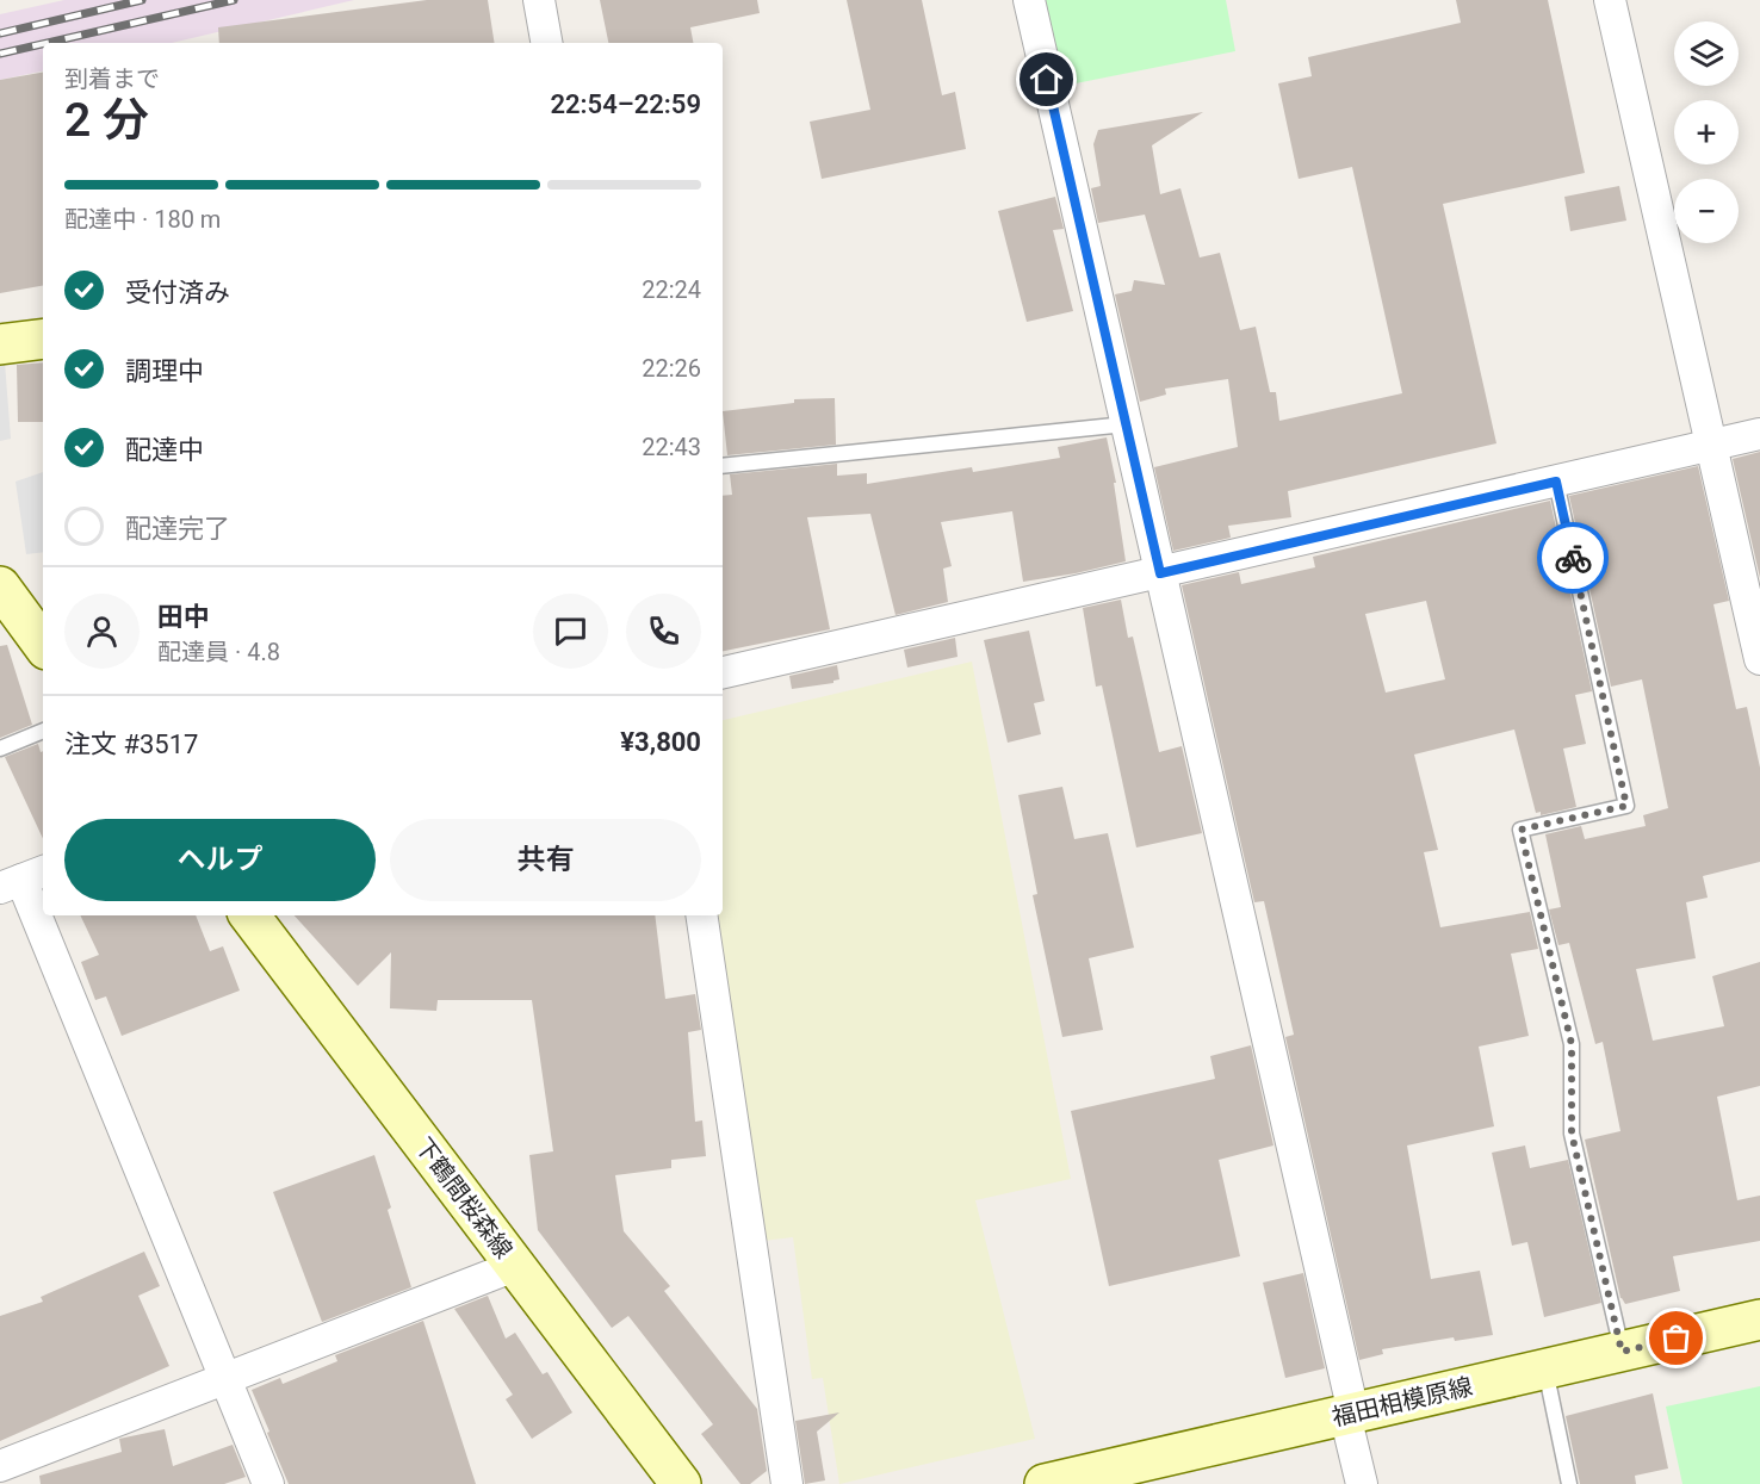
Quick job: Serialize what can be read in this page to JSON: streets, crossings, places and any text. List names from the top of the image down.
{
  "streets": {
    "street": ["下鶴間桜森線", "福田相模原線"]
  },
  "page": {
    "map_buttons": ["+", "−"],
    "heading": ["2 分", "到着まで", "22:54–22:59"],
    "panel": [
      "田中",
      "配達員 · 4.8",
      "注文 #3517",
      "¥3,800"
    ],
    "bar": "配達中 · 180 m",
    "list": [
      ["受付済み", "22:24"],
      ["調理中", "22:26"],
      ["配達中", "22:43"],
      "配達完了"
    ],
    "buttons": ["ヘルプ", "共有"]
  }
}
